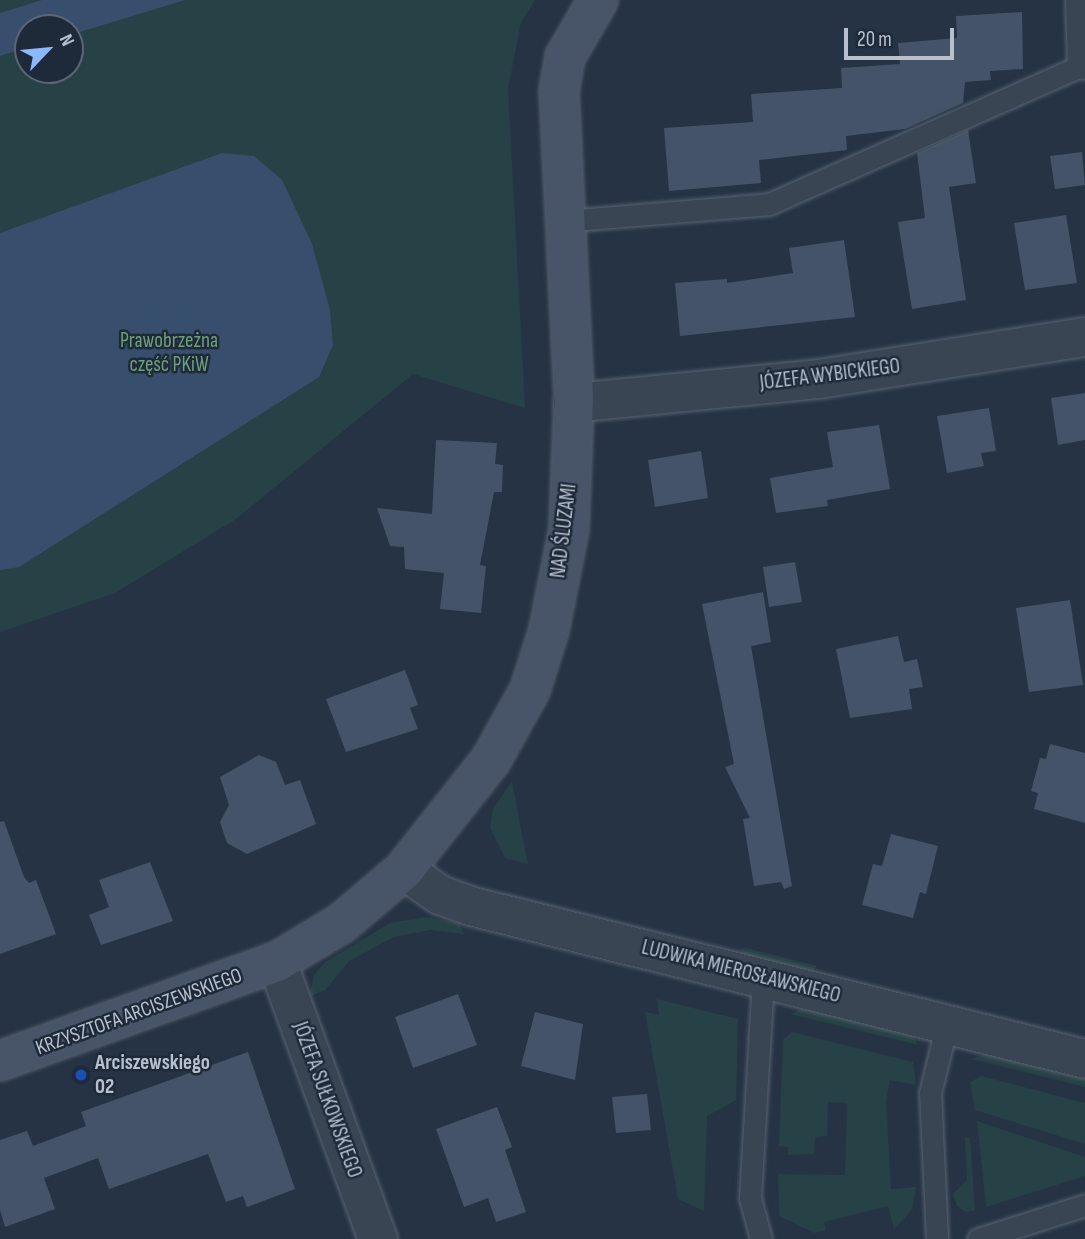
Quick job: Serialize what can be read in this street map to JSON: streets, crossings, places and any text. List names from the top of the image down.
{
  "streets": {
    "street": [
      "JÓZEFA WYBICKIEGO",
      "NAD ŚLUZAMI",
      "LUDWIKA MIEROSŁAWSKIEGO",
      "KRZYSZTOFA ARCISZEWSKIEGO",
      "JÓZEFA SUŁKOWSKIEGO"
    ]
  },
  "crossings": [
    ["JÓZEFA WYBICKIEGO", "NAD ŚLUZAMI"],
    ["NAD ŚLUZAMI", "LUDWIKA MIEROSŁAWSKIEGO"],
    ["NAD ŚLUZAMI", "KRZYSZTOFA ARCISZEWSKIEGO"],
    ["NAD ŚLUZAMI", "JÓZEFA SUŁKOWSKIEGO"],
    ["KRZYSZTOFA ARCISZEWSKIEGO", "JÓZEFA SUŁKOWSKIEGO"]
  ],
  "parks": ["Prawobrzeżna część PKiW"],
  "places": ["Arciszewskiego 02"],
  "scale_bar": "20 m",
  "north": "top right"
}
